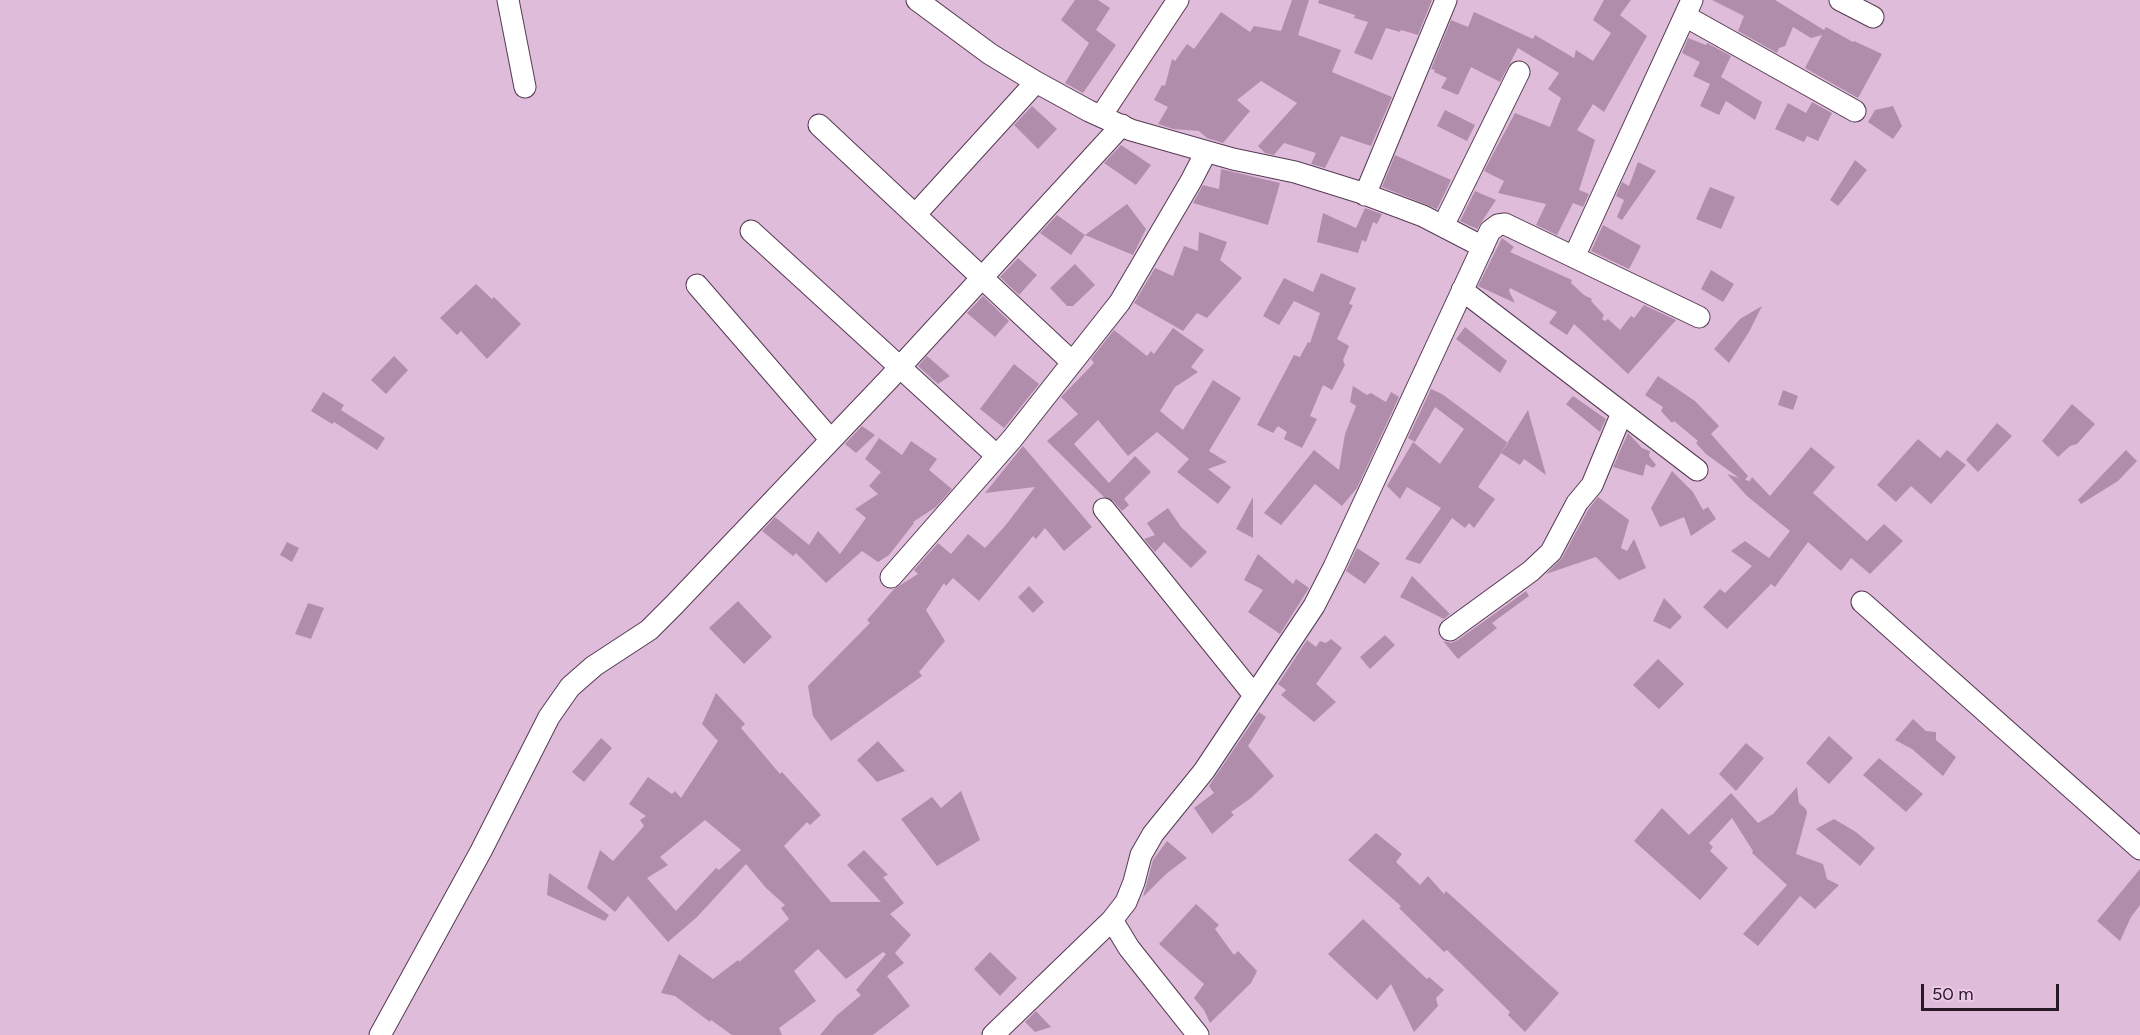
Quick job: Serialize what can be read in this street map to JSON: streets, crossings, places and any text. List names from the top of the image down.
{
  "scale_bar": "50 m"
}
